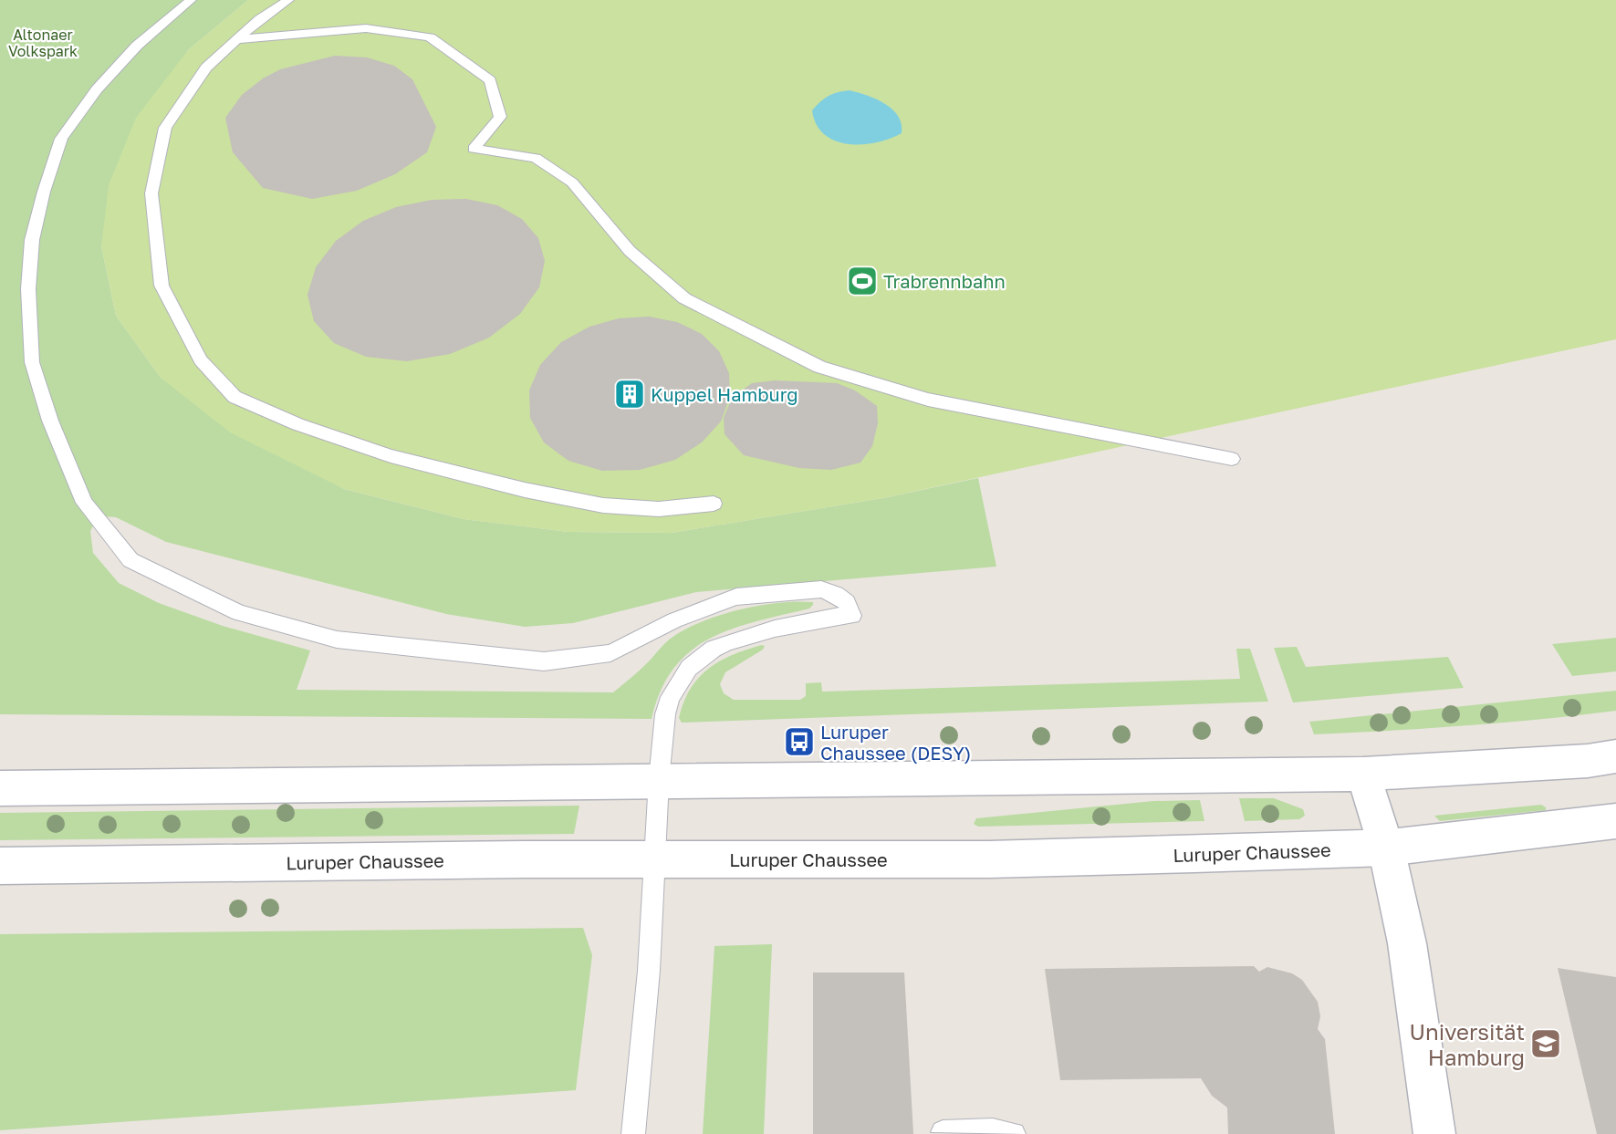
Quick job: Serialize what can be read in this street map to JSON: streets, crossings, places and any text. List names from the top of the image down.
{
  "streets": {
    "main road": ["Luruper Chaussee"]
  },
  "parks": ["Altonaer Volkspark"],
  "places": {
    "sports": ["Trabrennbahn"],
    "building": ["Kuppel Hamburg"],
    "bus stop": ["Luruper Chaussee (DESY)"],
    "school or university": ["Universität Hamburg"]
  }
}
